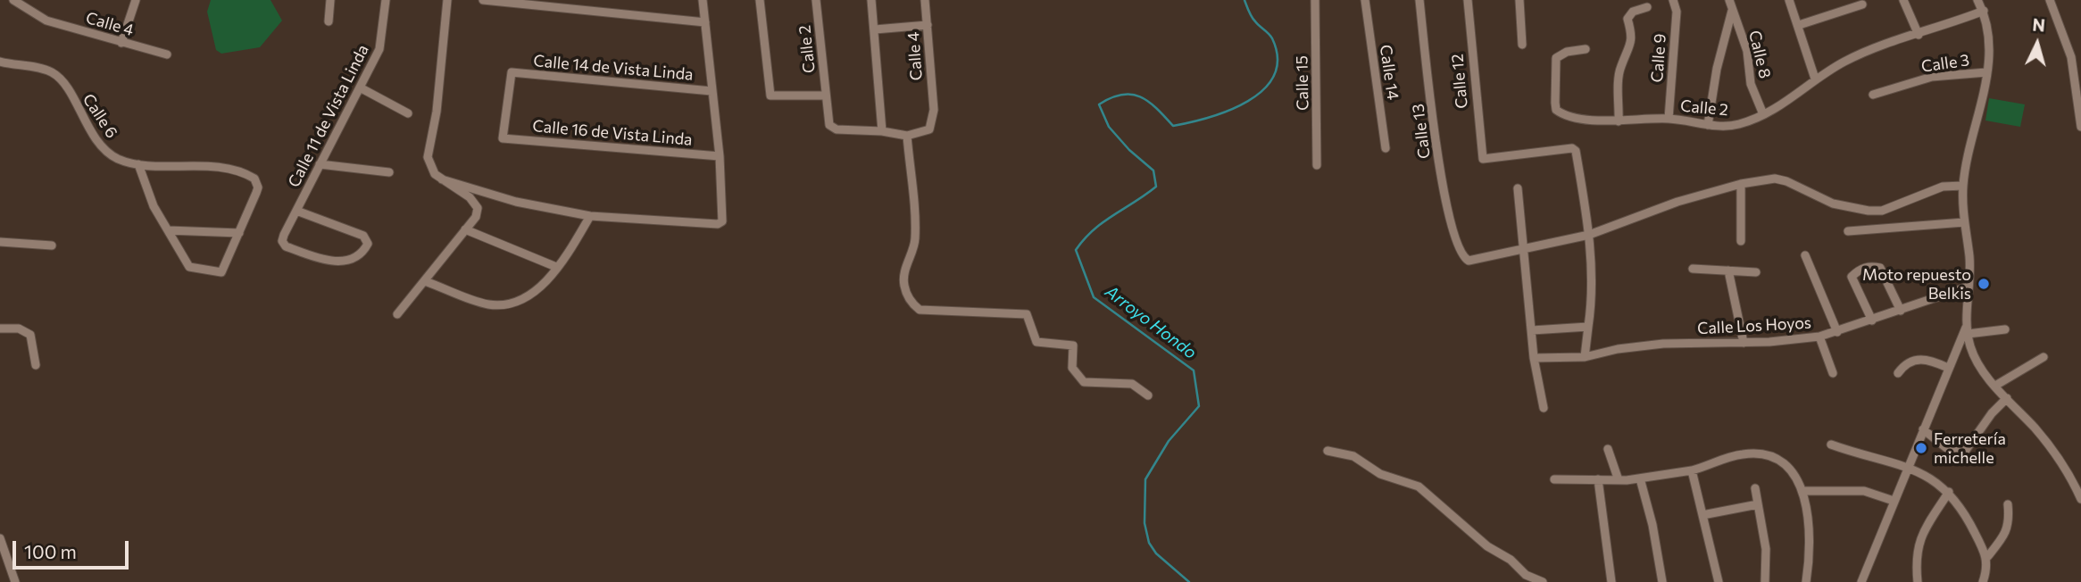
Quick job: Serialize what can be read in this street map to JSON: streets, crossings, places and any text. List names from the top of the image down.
{
  "streets": {
    "street": [
      "Calle 4",
      "Calle 2",
      "Calle 8",
      "Calle 9",
      "Calle 3",
      "Calle 14 de Vista Linda",
      "Calle 14",
      "Calle 12",
      "Calle 15",
      "Calle 6",
      "Calle 11 de Vista Linda",
      "Calle 13",
      "Calle 16 de Vista Linda",
      "Calle Los Hoyos"
    ]
  },
  "crossings": [
    ["Calle 2", "Calle 8"],
    ["Calle 2", "Calle 9"],
    ["Calle 14 de Vista Linda", "Calle 16 de Vista Linda"]
  ],
  "water": ["Arroyo Hondo"],
  "places": ["Moto repuesto Belkis", "Ferretería michelle"],
  "scale_bar": "100 m",
  "north": "top"
}
